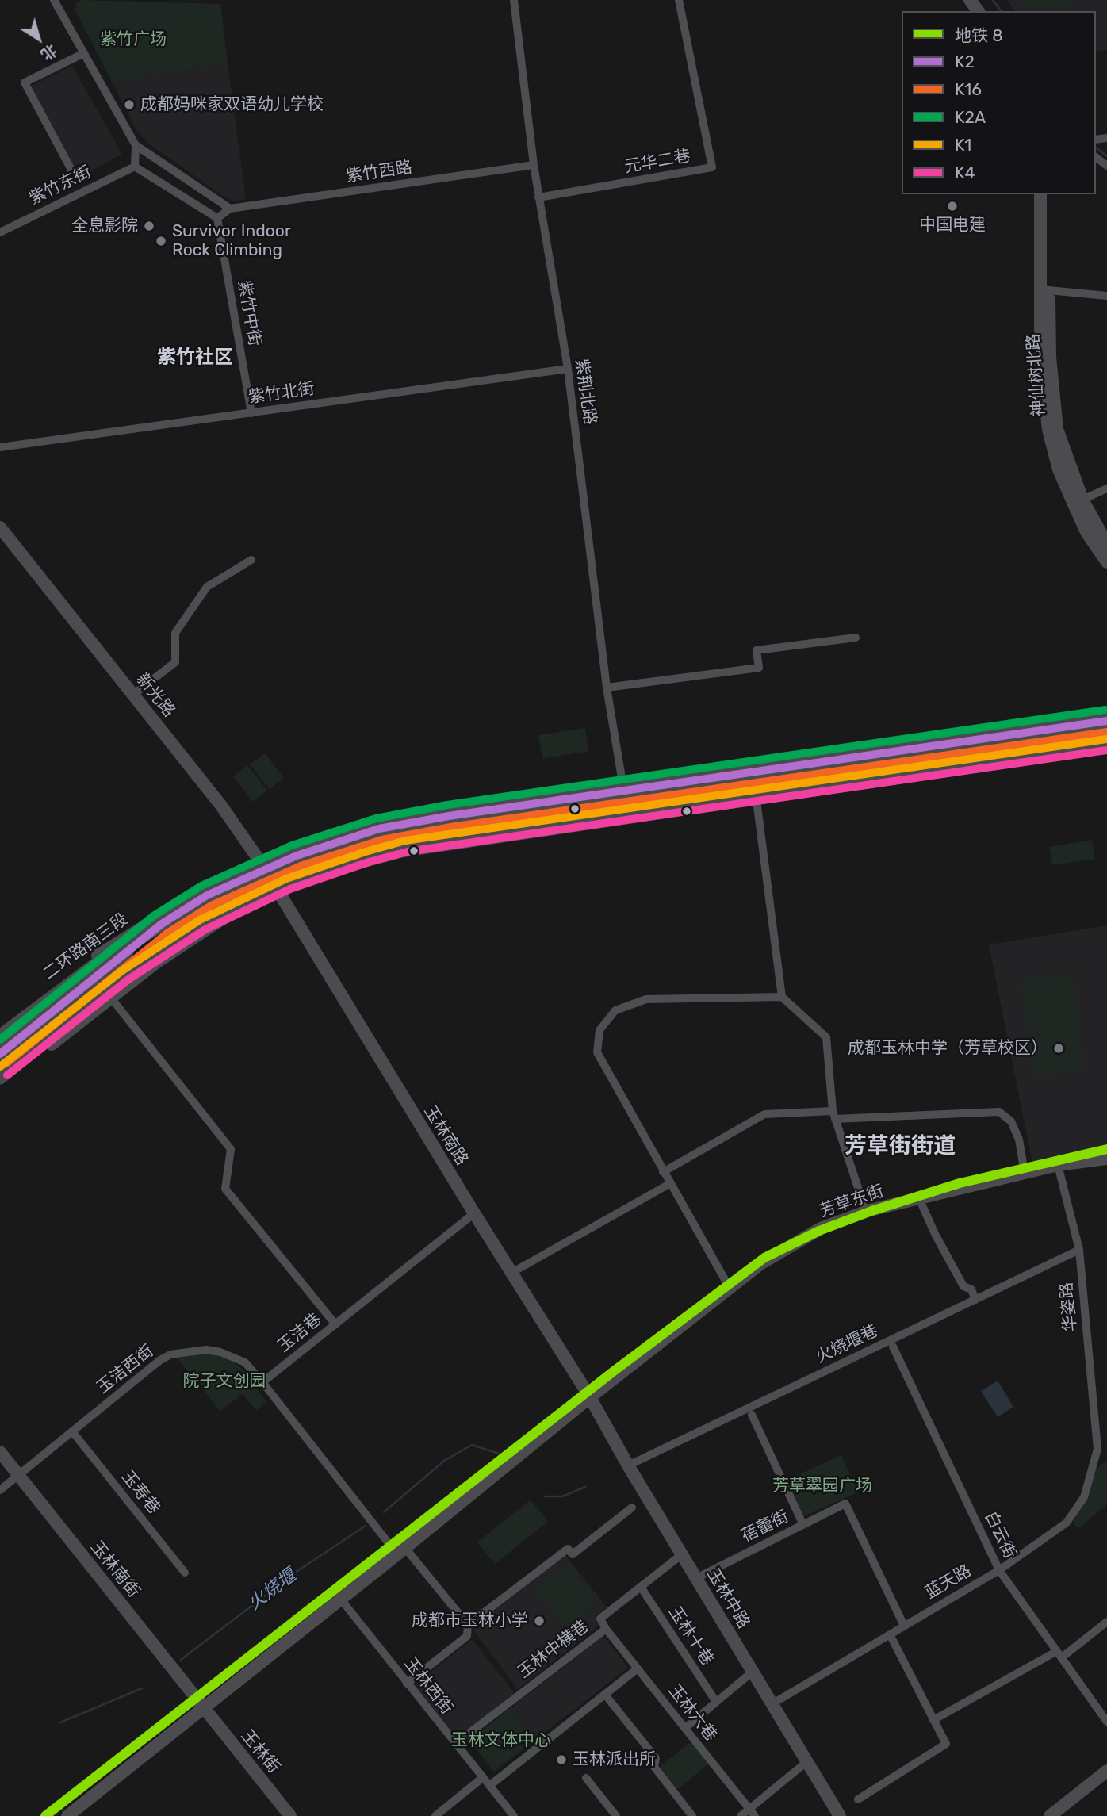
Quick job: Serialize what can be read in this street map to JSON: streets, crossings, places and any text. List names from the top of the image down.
{
  "streets": {
    "main road": [
      "神仙树北路",
      "新光路",
      "二环路南三段",
      "玉林南路",
      "芳草东街",
      "玉林南街",
      "玉林中路",
      "玉林街"
    ],
    "street": [
      "元华二巷",
      "紫竹西路",
      "紫竹东街",
      "紫竹中街",
      "紫荆北路",
      "紫竹北街",
      "华姿路",
      "玉洁巷",
      "火烧堰巷",
      "玉洁西街",
      "玉寿巷",
      "蓓蕾街",
      "白云街",
      "蓝天路",
      "玉林十巷",
      "玉林中横巷",
      "玉林西街",
      "玉林六巷"
    ]
  },
  "crossings": [
    ["元华二巷", "紫荆北路"],
    ["紫竹西路", "紫荆北路"],
    ["紫竹中街", "紫竹北街"],
    ["紫荆北路", "紫竹北街"],
    ["紫荆北路", "二环路南三段"],
    ["新光路", "二环路南三段"],
    ["新光路", "玉林南路"],
    ["玉林南路", "芳草东街"],
    ["玉林南路", "玉洁巷"],
    ["玉林南路", "玉林中路"],
    ["芳草东街", "华姿路"],
    ["芳草东街", "玉林南街"],
    ["芳草东街", "玉林中路"],
    ["芳草东街", "玉林西街"],
    ["芳草东街", "玉林街"],
    ["华姿路", "火烧堰巷"],
    ["华姿路", "蓝天路"],
    ["玉洁巷", "玉洁西街"],
    ["火烧堰巷", "玉林中路"],
    ["玉洁西街", "玉寿巷"],
    ["玉洁西街", "玉林南街"],
    ["蓓蕾街", "蓝天路"],
    ["蓓蕾街", "玉林中路"],
    ["白云街", "蓝天路"],
    ["玉林南街", "玉林街"],
    ["蓝天路", "玉林中路"],
    ["玉林中路", "玉林中横巷"],
    ["玉林十巷", "玉林中横巷"],
    ["玉林中横巷", "玉林西街"],
    ["玉林中横巷", "玉林六巷"]
  ],
  "districts": ["紫竹社区", "芳草街街道"],
  "water": ["火烧堰"],
  "parks": [
    "紫竹广场",
    "院子文创园",
    "芳草翠园广场",
    "玉林文体中心"
  ],
  "places": [
    "成都妈咪家双语幼儿学校",
    "中国电建",
    "全息影院",
    "Survivor Indoor Rock Climbing",
    "成都玉林中学（芳草校区）",
    "成都市玉林小学",
    "玉林派出所"
  ],
  "lines": [
    "transit line K2A",
    "transit line K2",
    "transit line K16",
    "transit line K1",
    "transit line K4",
    "metro line 8"
  ],
  "legend": [
    "地铁 8",
    "K2",
    "K16",
    "K2A",
    "K1",
    "K4"
  ],
  "north": "bottom right"
}
